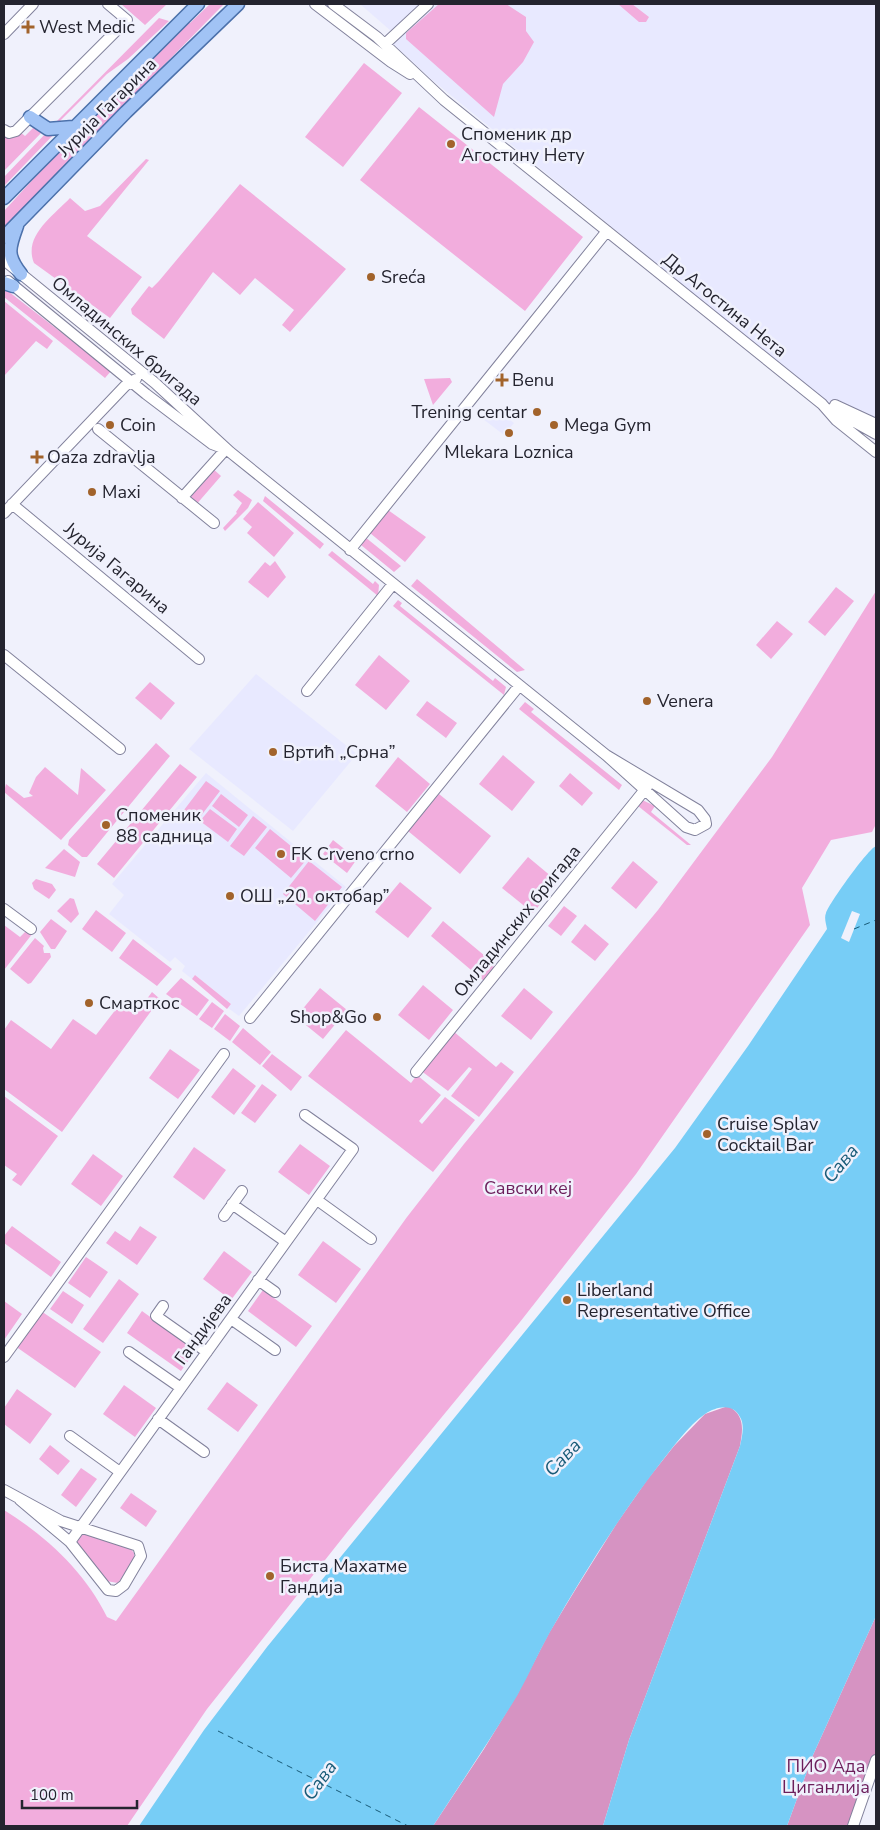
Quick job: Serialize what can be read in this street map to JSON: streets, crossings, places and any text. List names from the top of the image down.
{
  "streets": {
    "main road": ["Јурија Гагарина"],
    "street": ["Др Агостина Нета", "Омладинских бригада", "Гандијева"]
  },
  "water": ["Сава"],
  "parks": ["Савски кеј", "ПИО Ада Циганлија"],
  "places": {
    "health": ["West Medic", "Benu", "Oaza zdravlja"],
    "other": [
      "Споменик др Агостину Нету",
      "Sreća",
      "Trening centar",
      "Coin",
      "Mega Gym",
      "Mlekara Loznica",
      "Maxi",
      "Venera",
      "Вртић „Срна”",
      "Споменик 88 садница",
      "FK Crveno crno",
      "ОШ „20. октобар”",
      "Смарткос",
      "Shop&Go",
      "Cruise Splav Cocktail Bar",
      "Liberland Representative Office",
      "Биста Махатме Гандија"
    ]
  },
  "scale_bar": "100 m"
}
